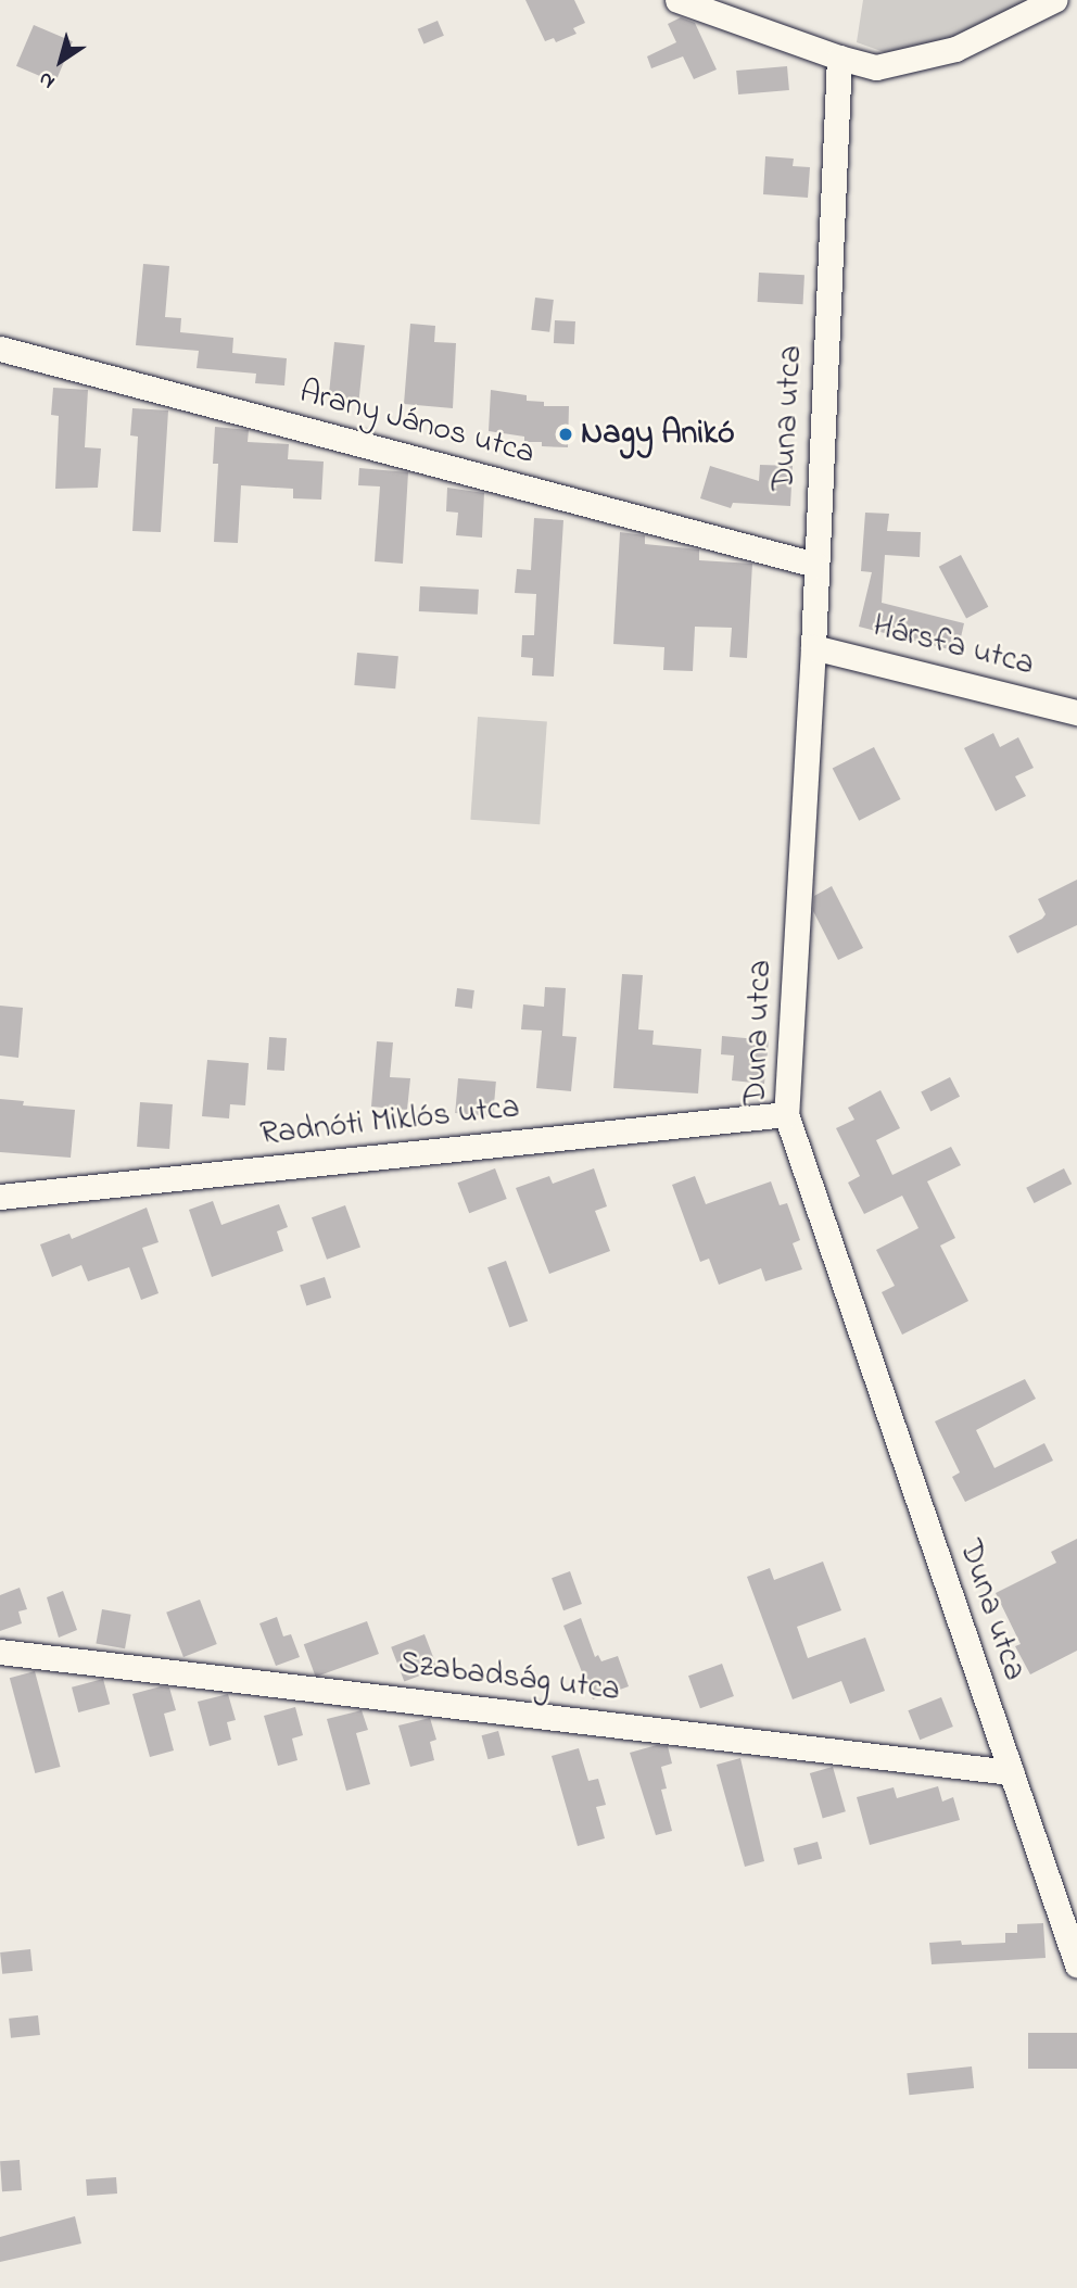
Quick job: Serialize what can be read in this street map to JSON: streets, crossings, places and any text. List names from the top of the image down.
{
  "streets": {
    "street": [
      "Duna utca",
      "Arany János utca",
      "Hársfa utca",
      "Radnóti Miklós utca",
      "Szabadság utca"
    ]
  },
  "crossings": [
    ["Duna utca", "Arany János utca"],
    ["Duna utca", "Hársfa utca"],
    ["Duna utca", "Radnóti Miklós utca"],
    ["Duna utca", "Szabadság utca"]
  ],
  "places": ["Nagy Anikó"],
  "north": "bottom left"
}
